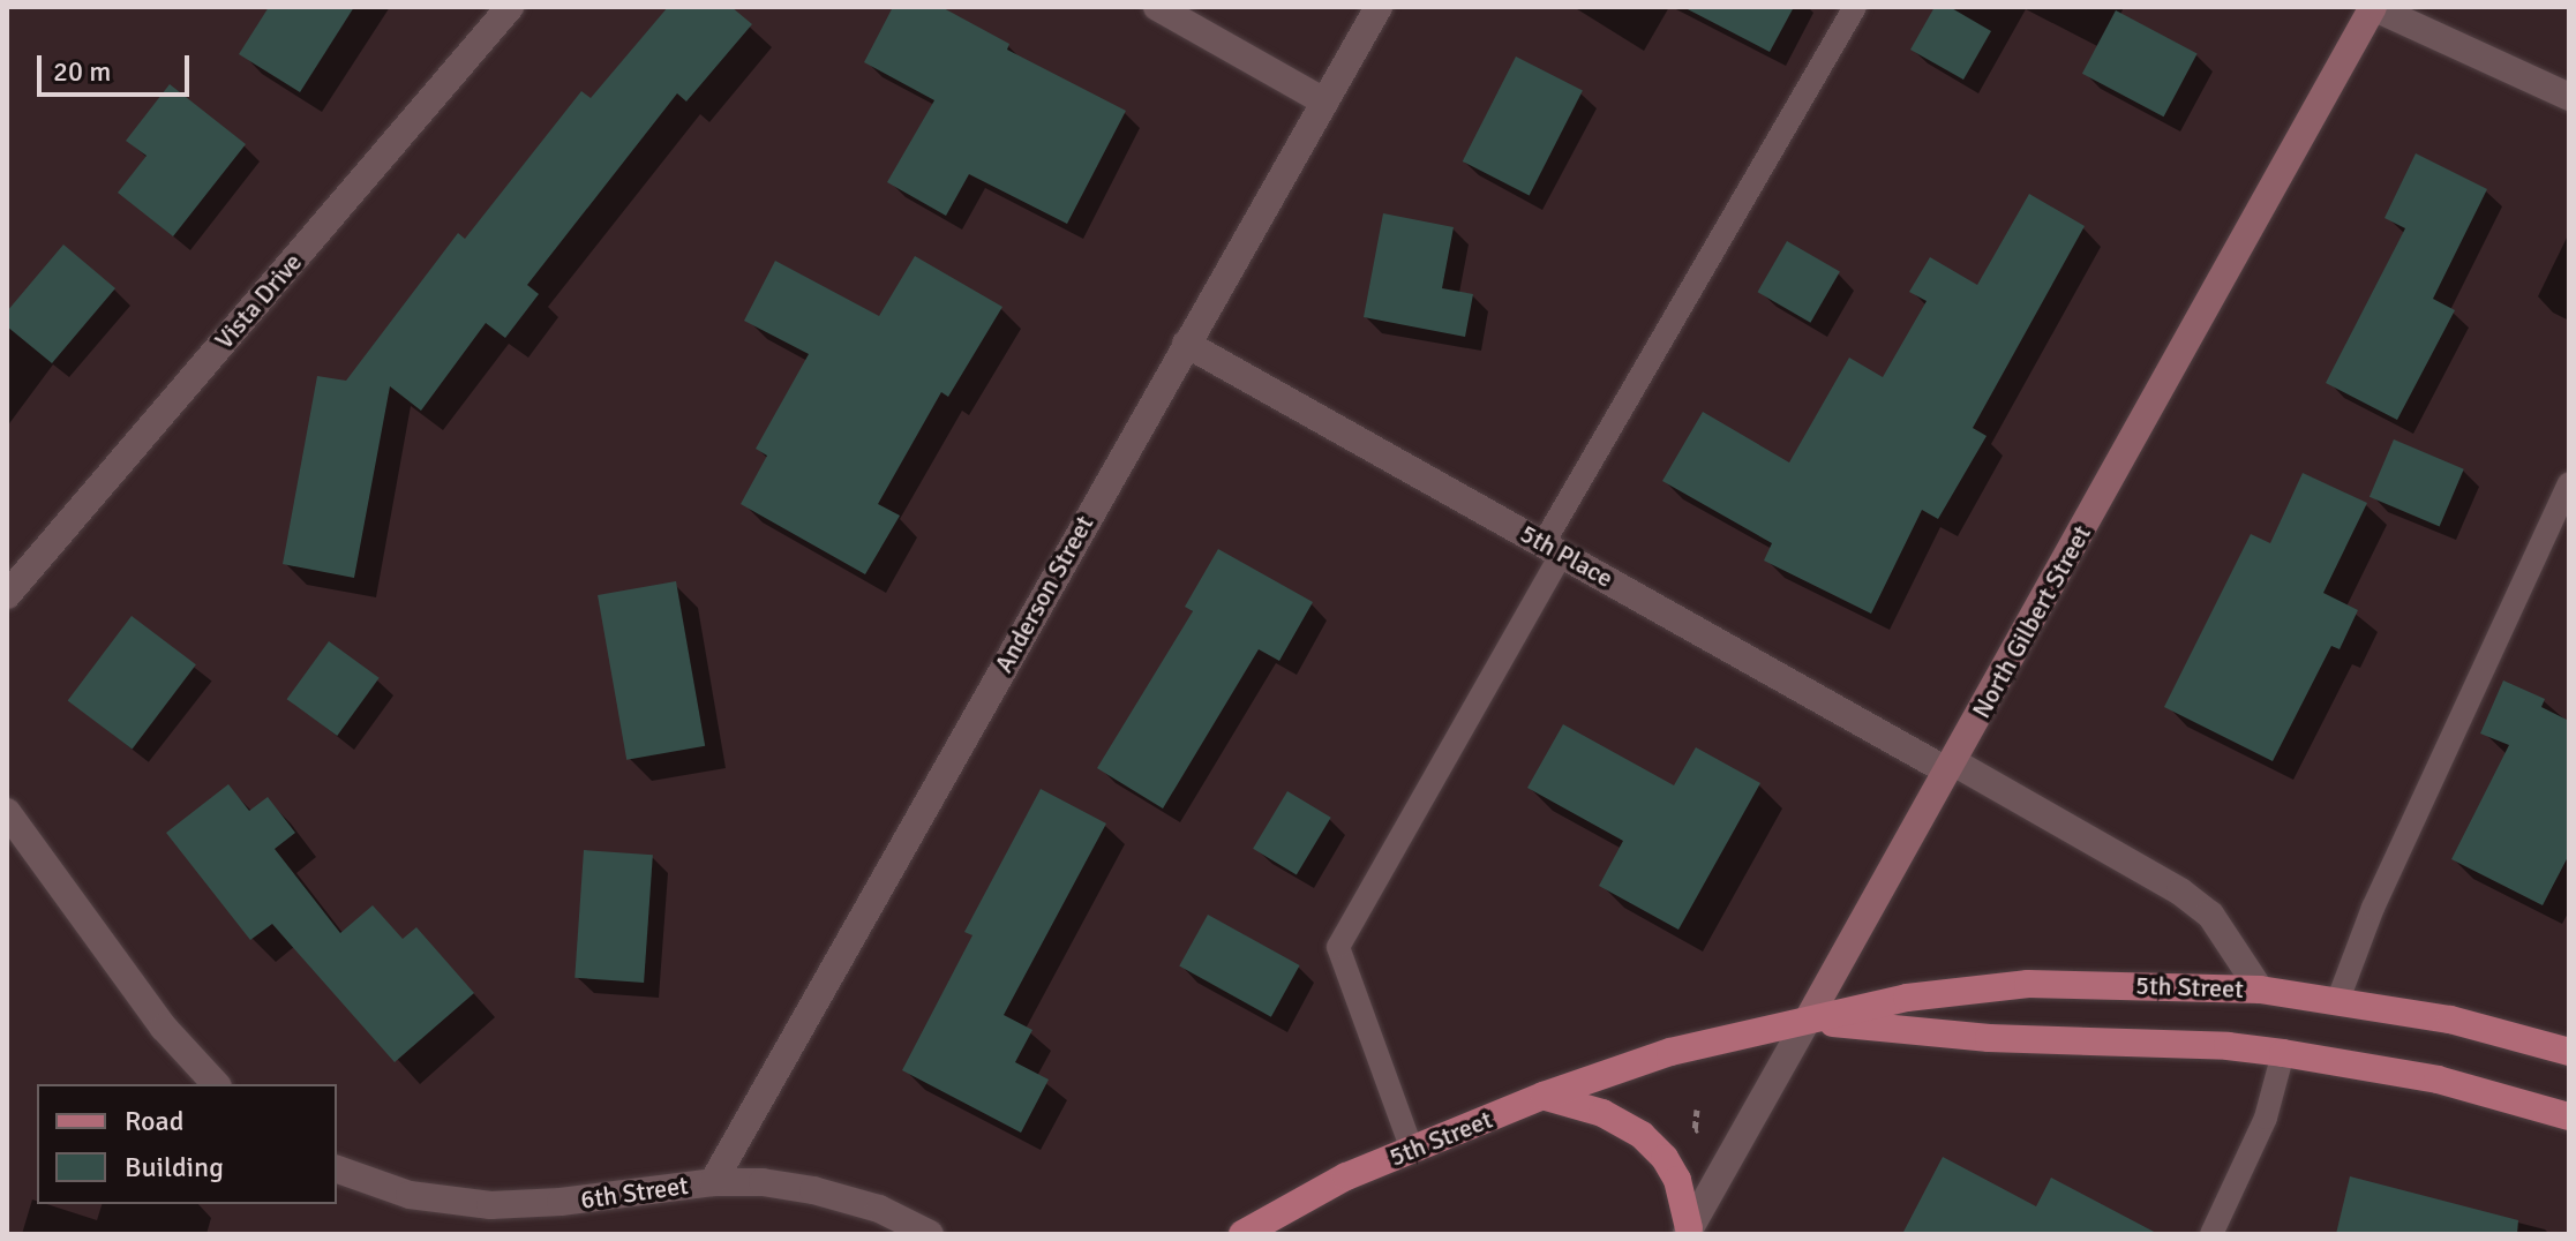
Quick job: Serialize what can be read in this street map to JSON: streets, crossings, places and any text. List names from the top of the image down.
{
  "streets": {
    "main road": ["5th Street"],
    "street": [
      "Vista Drive",
      "5th Place",
      "Anderson Street",
      "North Gilbert Street",
      "6th Street"
    ]
  },
  "crossings": [
    ["5th Place", "Anderson Street"],
    ["5th Place", "North Gilbert Street"],
    ["5th Place", "5th Street"],
    ["Anderson Street", "6th Street"],
    ["North Gilbert Street", "5th Street"]
  ],
  "legend": ["Road", "Building"],
  "scale_bar": "20 m"
}
